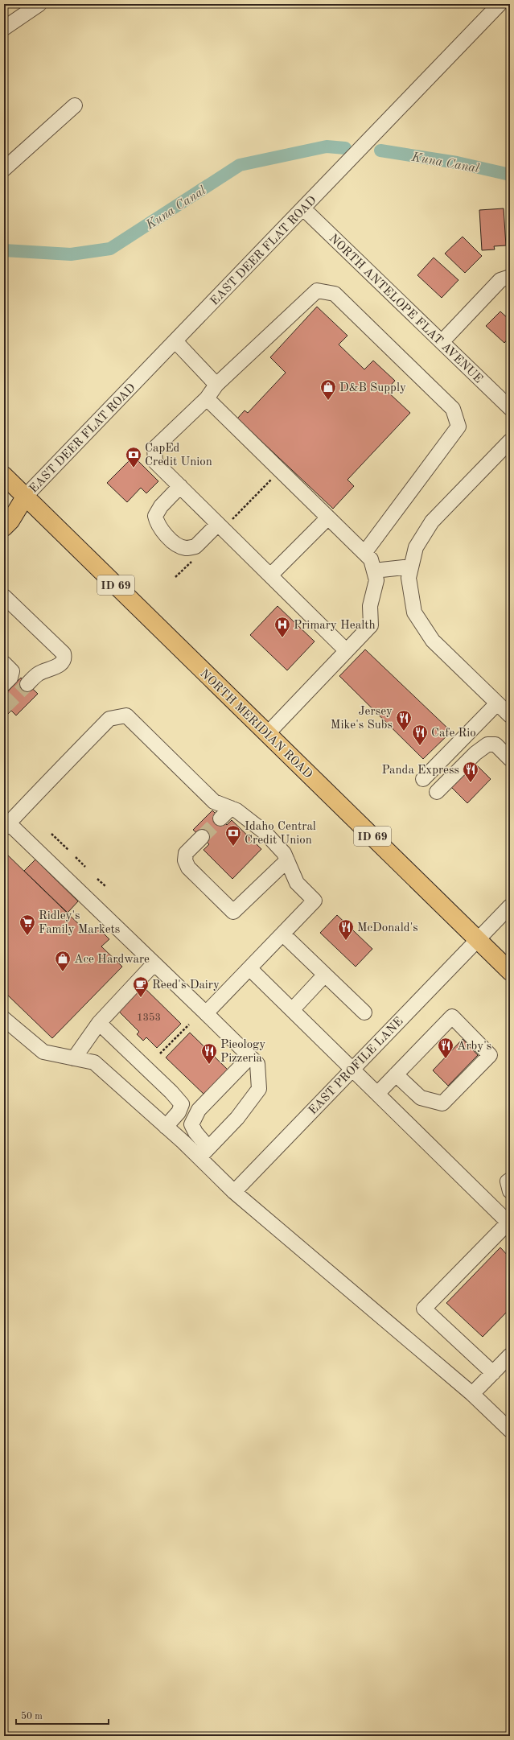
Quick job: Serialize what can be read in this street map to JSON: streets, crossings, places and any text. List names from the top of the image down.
{
  "streets": {
    "main road": ["EAST DEER FLAT ROAD", "ID 69", "NORTH MERIDIAN ROAD"],
    "street": ["NORTH ANTELOPE FLAT AVENUE", "EAST PROFILE LANE"]
  },
  "crossings": [
    ["EAST DEER FLAT ROAD", "NORTH ANTELOPE FLAT AVENUE"],
    ["EAST DEER FLAT ROAD", "NORTH MERIDIAN ROAD"],
    ["NORTH MERIDIAN ROAD", "EAST PROFILE LANE"]
  ],
  "water": ["Kuna Canal"],
  "places": {
    "shop": ["D&B Supply", "Ace Hardware"],
    "bank": ["CapEd Credit Union", "Idaho Central Credit Union"],
    "hospital": ["Primary Health"],
    "restaurant": [
      "Jersey Mike's Subs",
      "Cafe Rio",
      "Panda Express",
      "McDonald's",
      "Arby's",
      "Pieology Pizzeria"
    ],
    "supermarket": ["Ridley's Family Markets"],
    "cafe": ["Reed's Dairy"]
  },
  "house_numbers": ["1353"],
  "scale_bar": "50 m"
}
